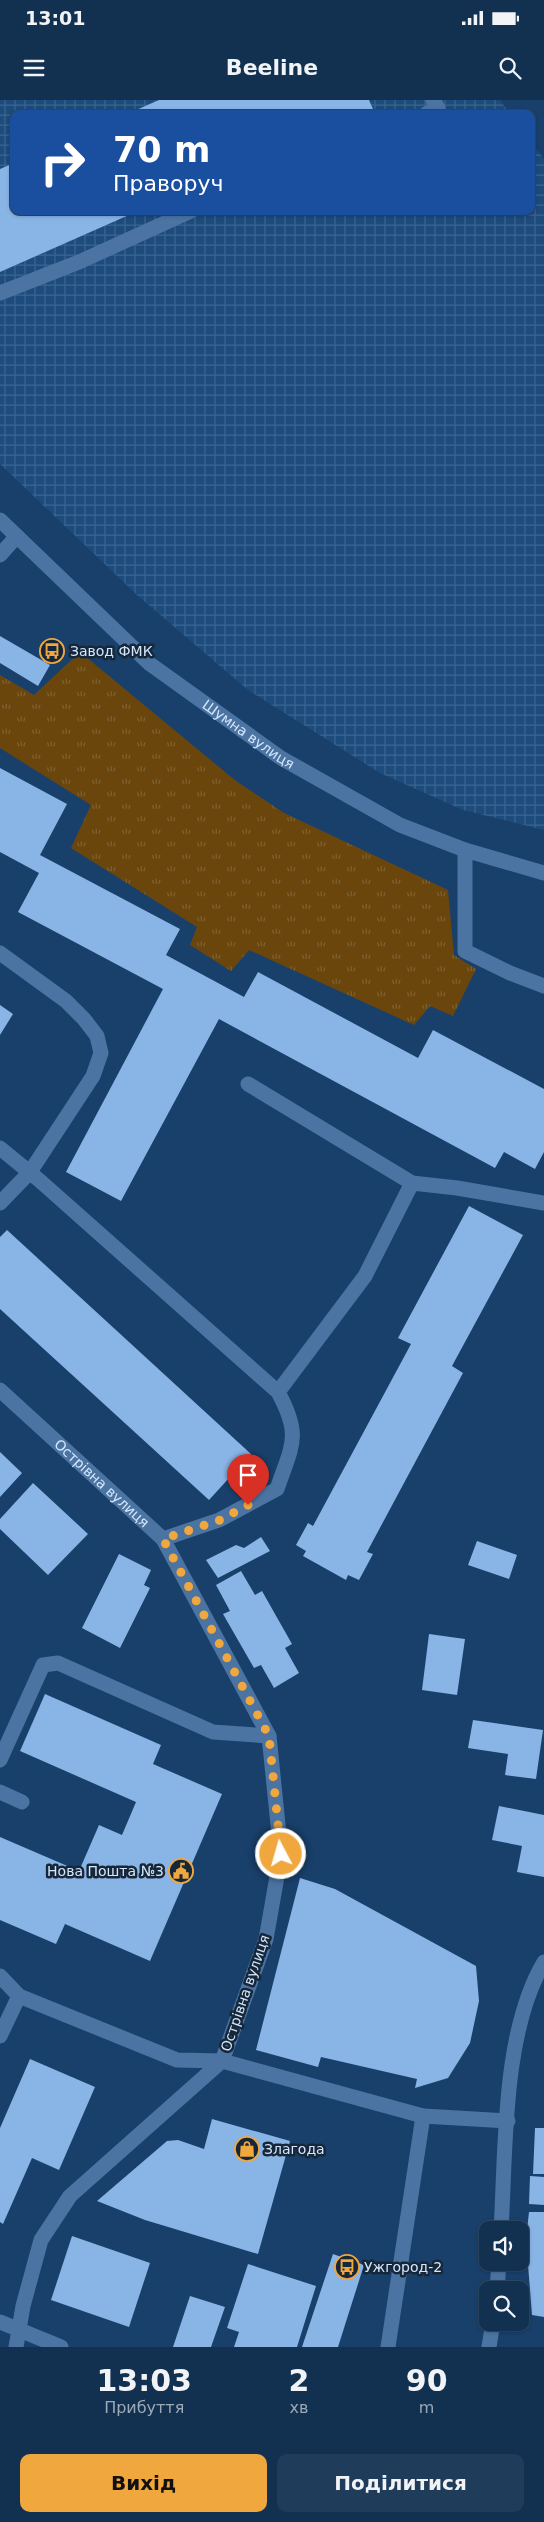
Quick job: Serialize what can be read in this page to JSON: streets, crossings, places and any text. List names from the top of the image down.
{
  "streets": {
    "street": ["Шумна вулиця", "Острівна вулиця"]
  },
  "places": {
    "bus stop": ["Завод ФМК", "Ужгород-2"],
    "public building": ["Нова Пошта №3"],
    "shop": ["Злагода"]
  },
  "page": {
    "status": "13:01",
    "header": "Beeline",
    "turn": ["70 m", "Праворуч"],
    "eta": [
      "13:03",
      "Прибуття",
      "2",
      "хв",
      "90",
      "m"
    ],
    "buttons": ["Вихід", "Поділитися"]
  }
}
